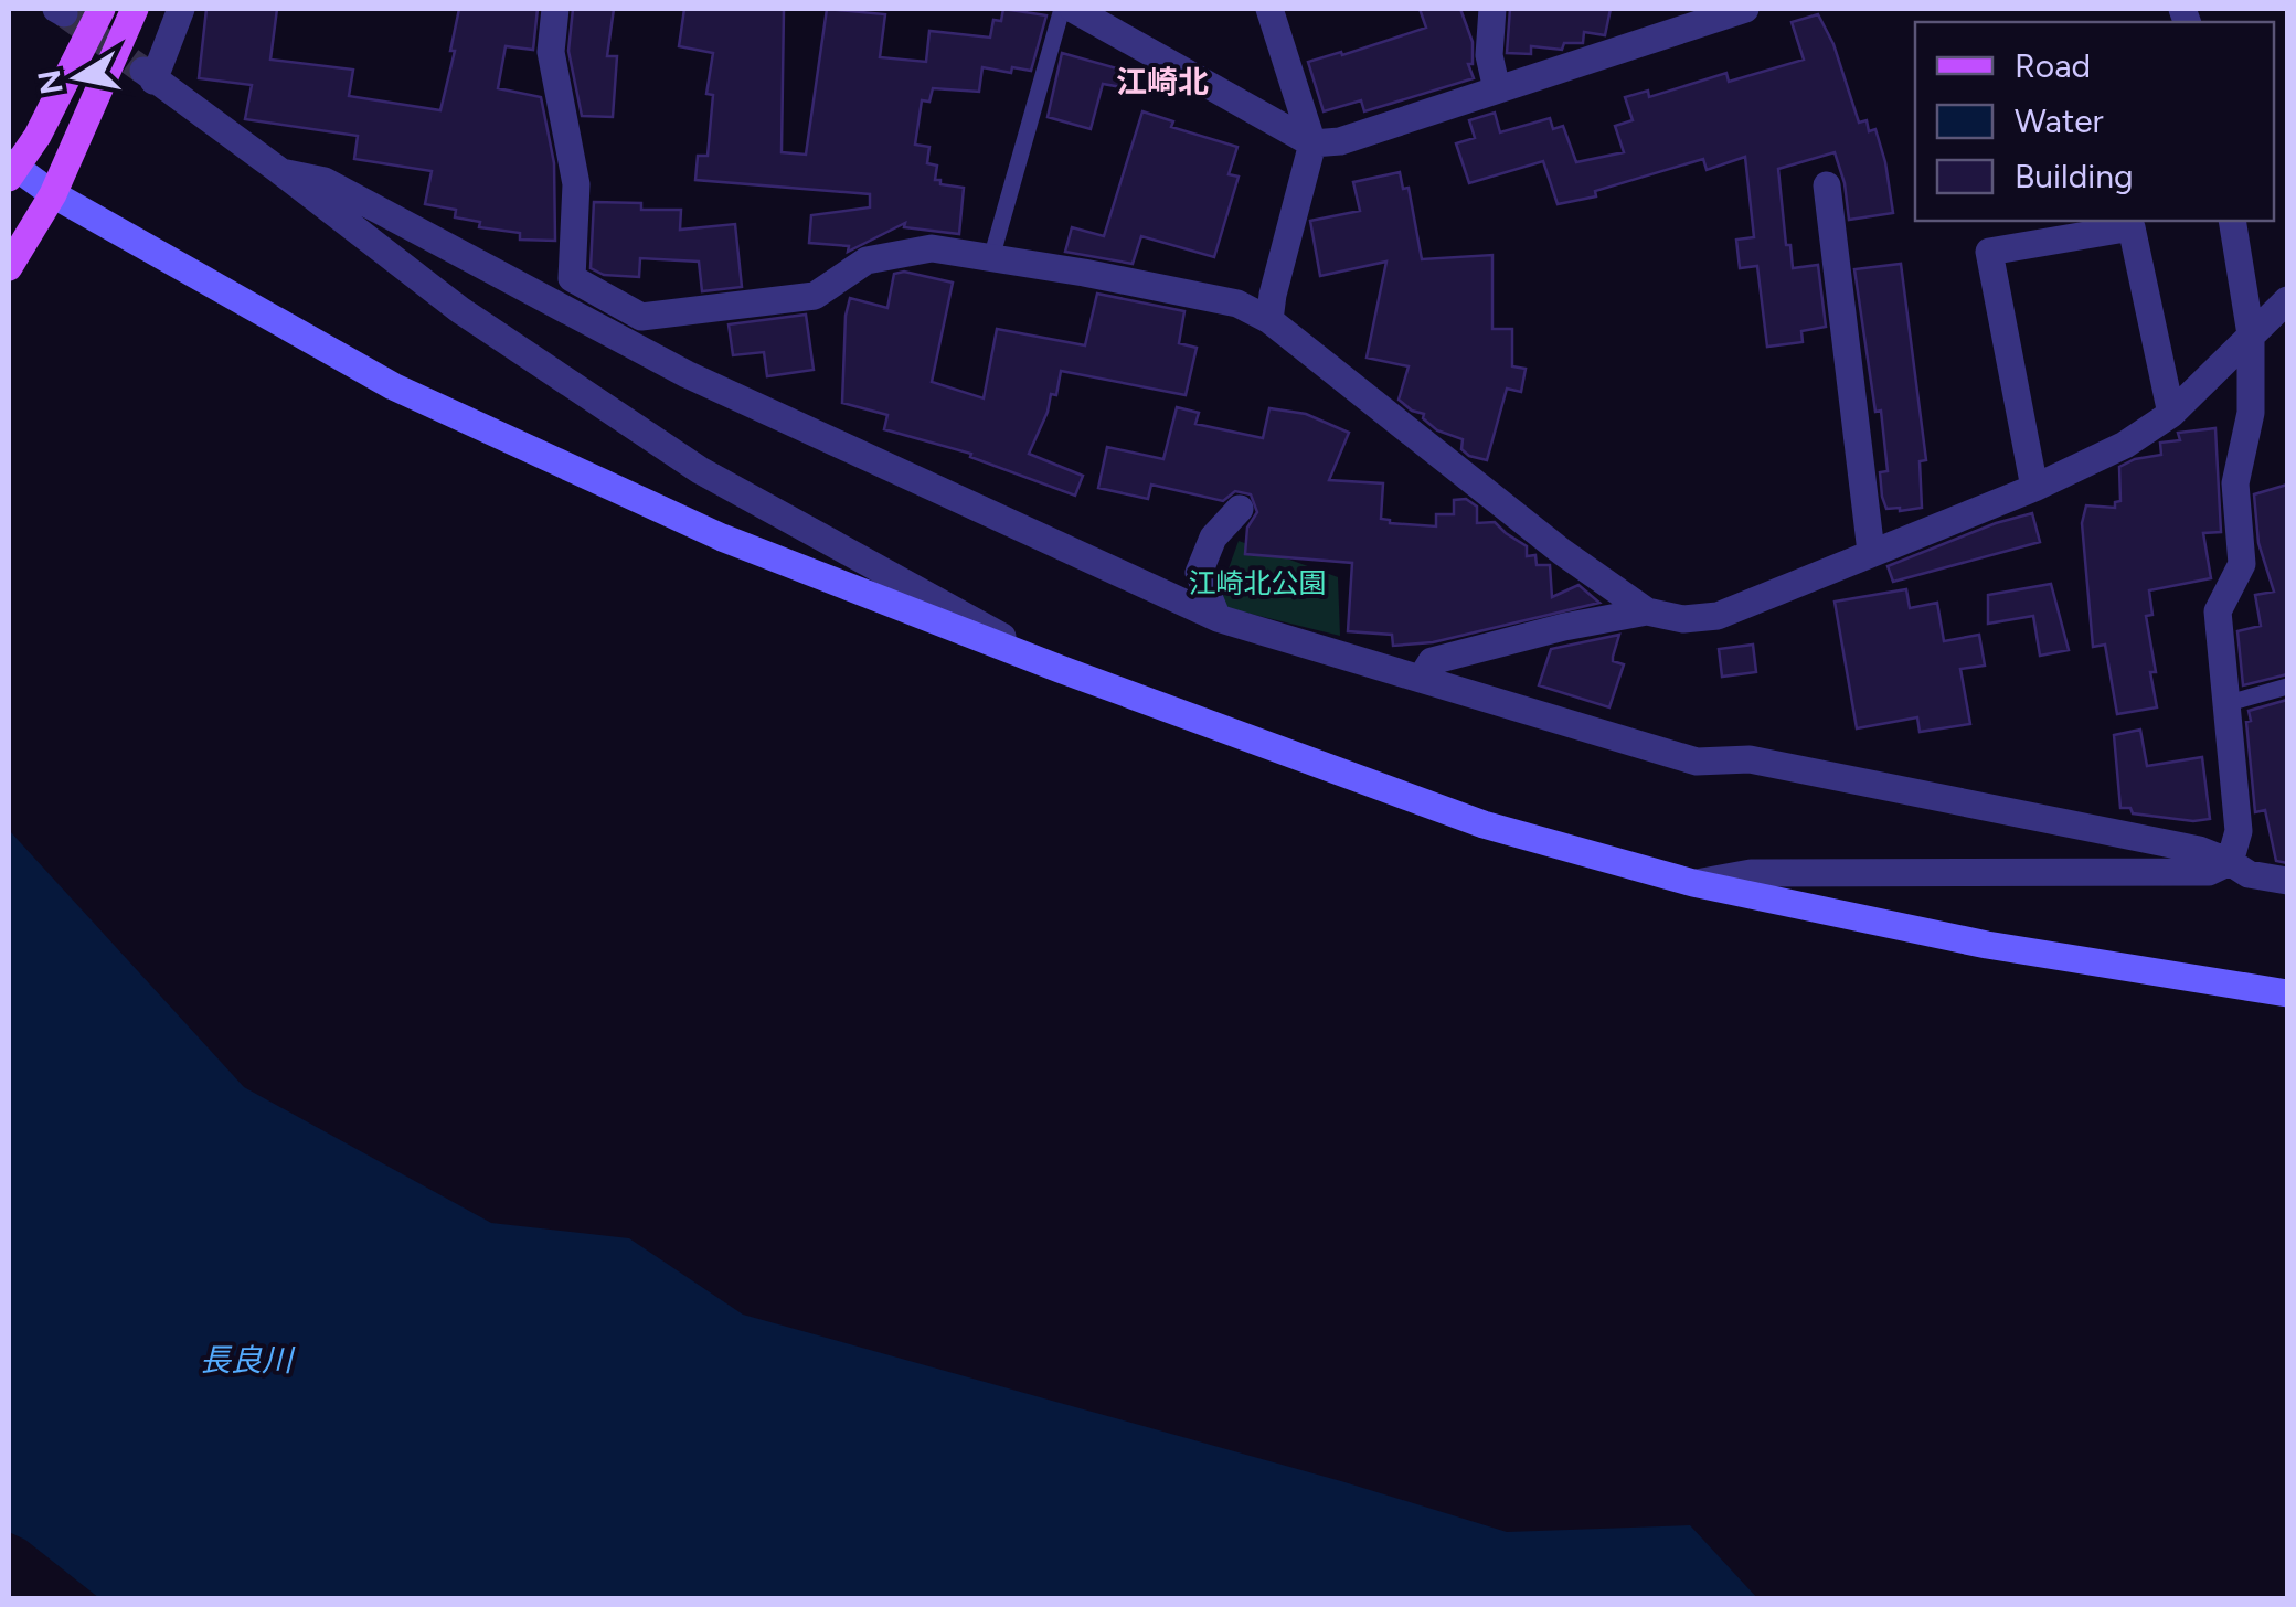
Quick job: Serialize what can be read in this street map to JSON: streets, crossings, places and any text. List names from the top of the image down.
{
  "districts": ["江崎北"],
  "water": ["長良川"],
  "parks": ["江崎北公園"],
  "legend": ["Road", "Water", "Building"],
  "north": "left"
}
